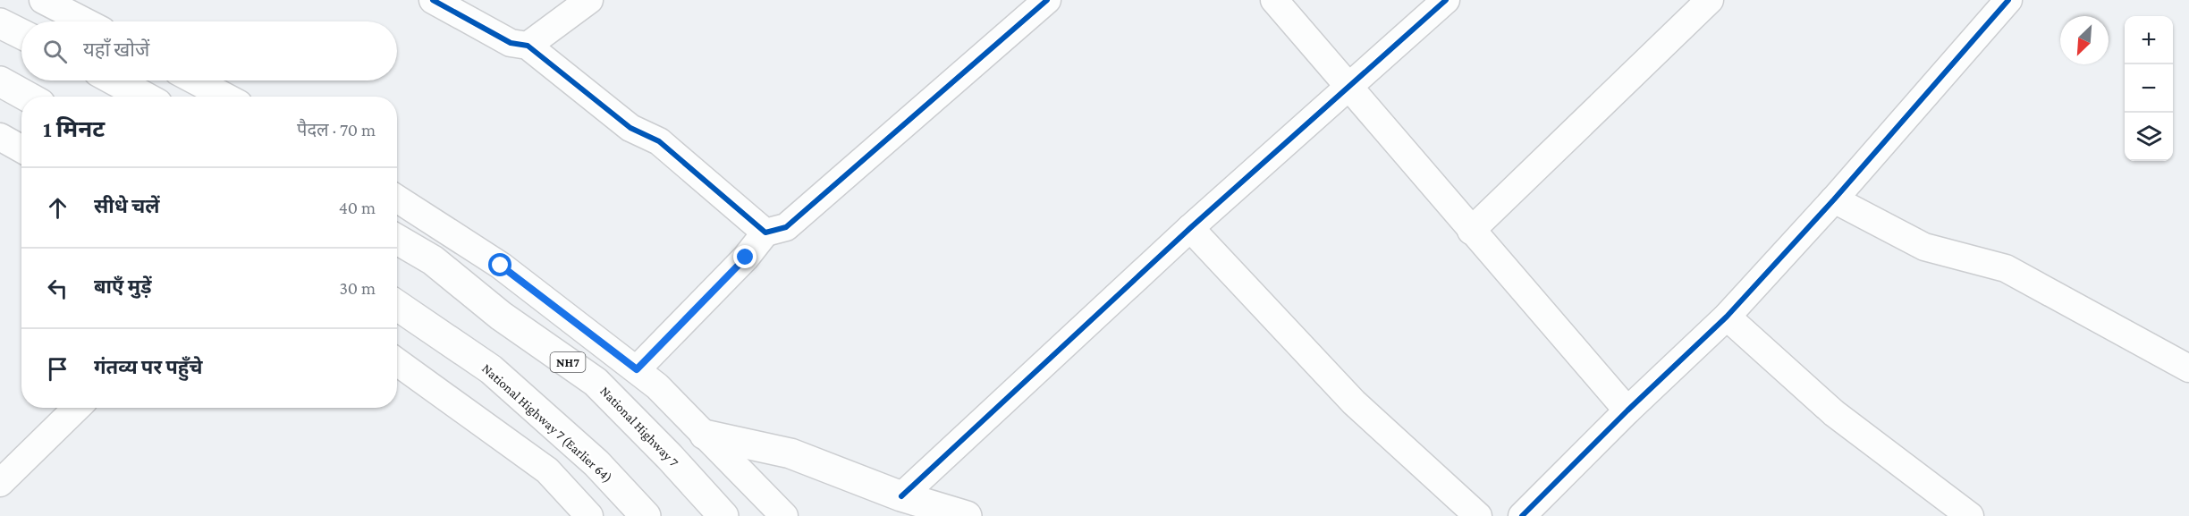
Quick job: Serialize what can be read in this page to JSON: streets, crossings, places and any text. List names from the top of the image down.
{
  "streets": {
    "main road": ["NH7", "National Highway 7 (Earlier 64)", "National Highway 7"]
  },
  "north": "bottom left",
  "page": {
    "map_buttons": ["+", "−"],
    "search": "यहाँ खोजें",
    "heading": ["1 मिनट", "पैदल · 70 m"],
    "list": [
      ["सीधे चलें", "40 m"],
      ["बाएँ मुड़ें", "30 m"],
      "गंतव्य पर पहुँचे"
    ]
  }
}
